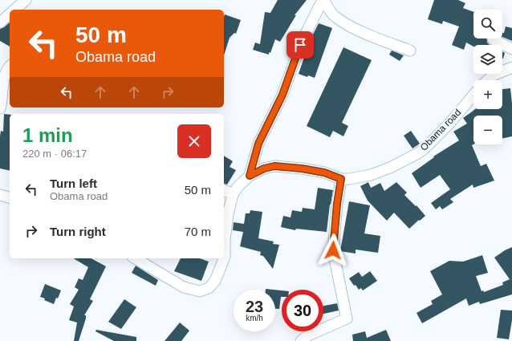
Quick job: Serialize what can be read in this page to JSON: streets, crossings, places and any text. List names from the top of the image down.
{
  "streets": {
    "street": ["Obama road"]
  },
  "page": {
    "map_buttons": ["+", "−"],
    "turn": ["50 m", "Obama road"],
    "heading": ["1 min", "220 m · 06:17"],
    "list": [
      {
        "name": "Turn left",
        "note": "Obama road",
        "value": "50 m"
      },
      {
        "name": "Turn right",
        "value": "70 m"
      }
    ],
    "speed": "23 km/h",
    "limit": "30"
  }
}
